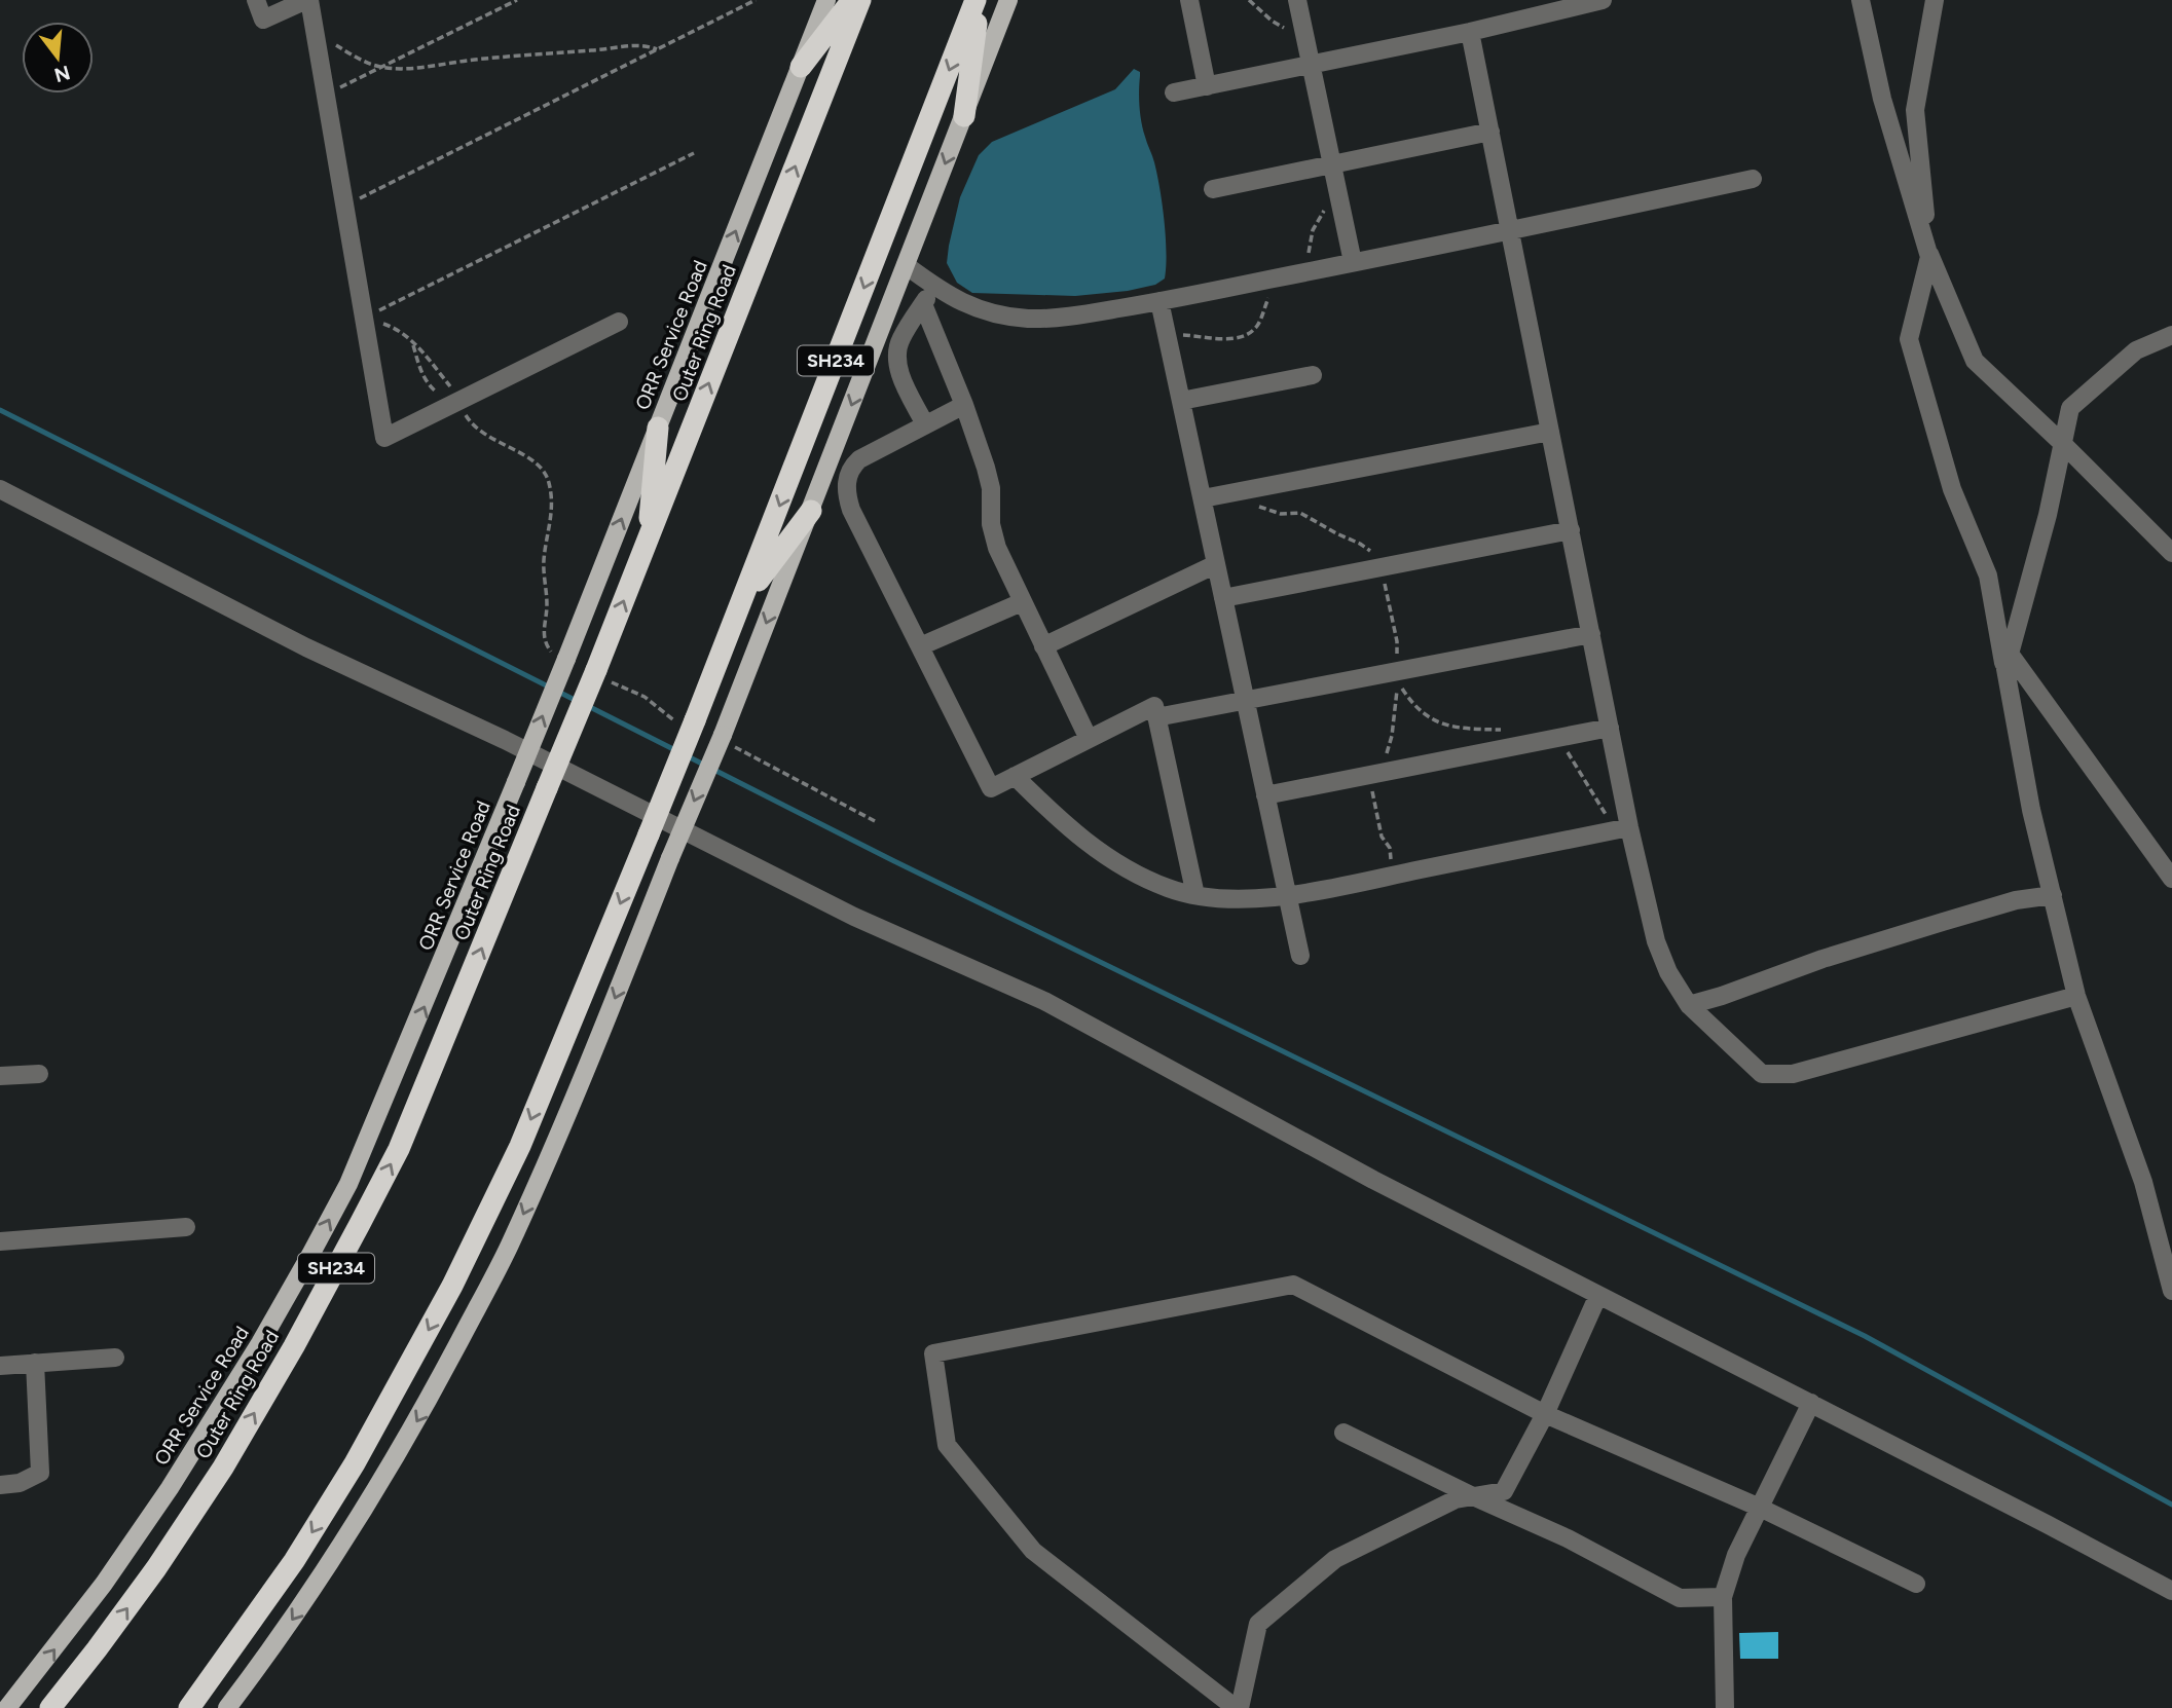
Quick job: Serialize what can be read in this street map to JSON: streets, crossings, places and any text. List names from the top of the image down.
{
  "streets": {
    "highway": ["Outer Ring Road", "SH234"],
    "main road": ["ORR Service Road"]
  },
  "one_way": ["ORR Service Road"],
  "north": "bottom"
}
